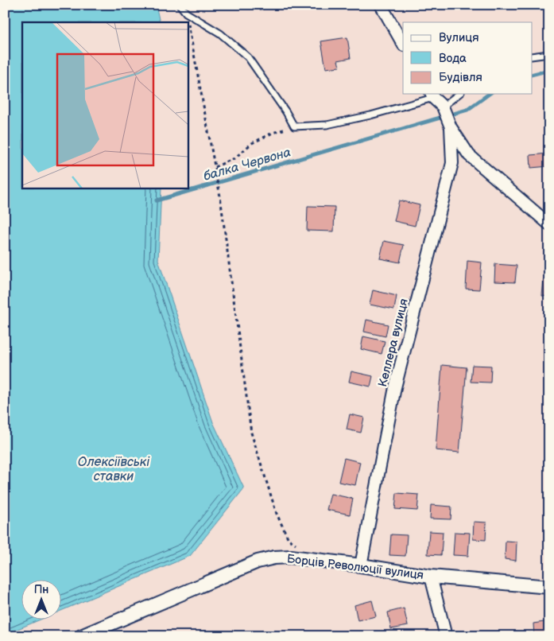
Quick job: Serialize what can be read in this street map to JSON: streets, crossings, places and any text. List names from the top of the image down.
{
  "streets": {
    "street": ["Келлера вулиця", "Борців Революції вулиця"]
  },
  "crossings": [
    ["Келлера вулиця", "Борців Революції вулиця"]
  ],
  "water": ["балка Червона", "Олексіївські ставки"],
  "legend": ["Вулиця", "Вода", "Будівля"],
  "north": "top"
}
